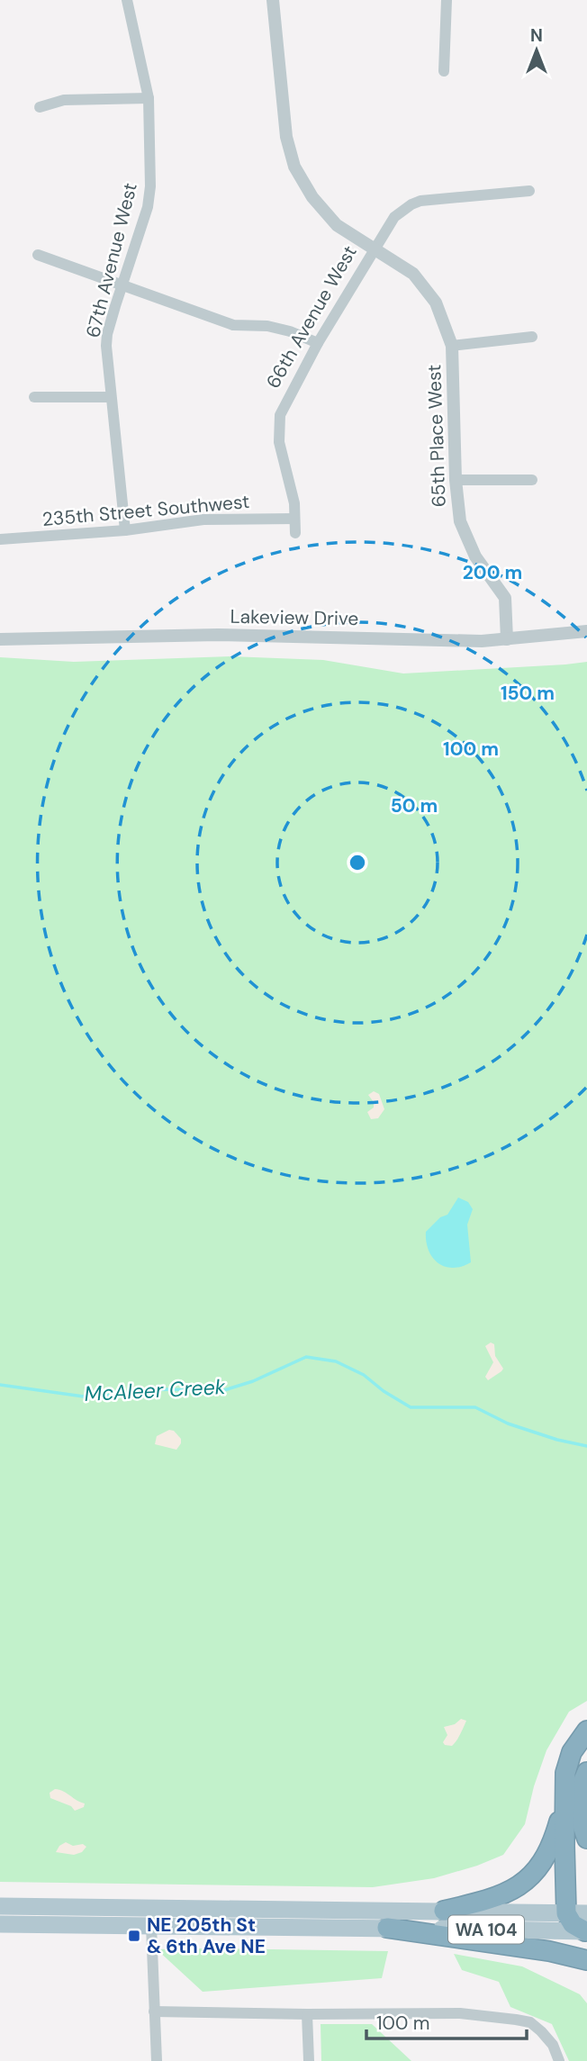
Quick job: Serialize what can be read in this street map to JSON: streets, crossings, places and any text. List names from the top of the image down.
{
  "streets": {
    "main road": ["WA 104"],
    "street": [
      "67th Avenue West",
      "66th Avenue West",
      "65th Place West",
      "235th Street Southwest",
      "Lakeview Drive"
    ]
  },
  "crossings": [
    ["67th Avenue West", "235th Street Southwest"],
    ["66th Avenue West", "65th Place West"],
    ["66th Avenue West", "235th Street Southwest"],
    ["65th Place West", "Lakeview Drive"]
  ],
  "water": ["McAleer Creek"],
  "places": {
    "transit": ["NE 205th St & 6th Ave NE"]
  },
  "scale_bar": "100 m",
  "north": "top",
  "rings": [
    "200 m",
    "150 m",
    "100 m",
    "50 m"
  ]
}
